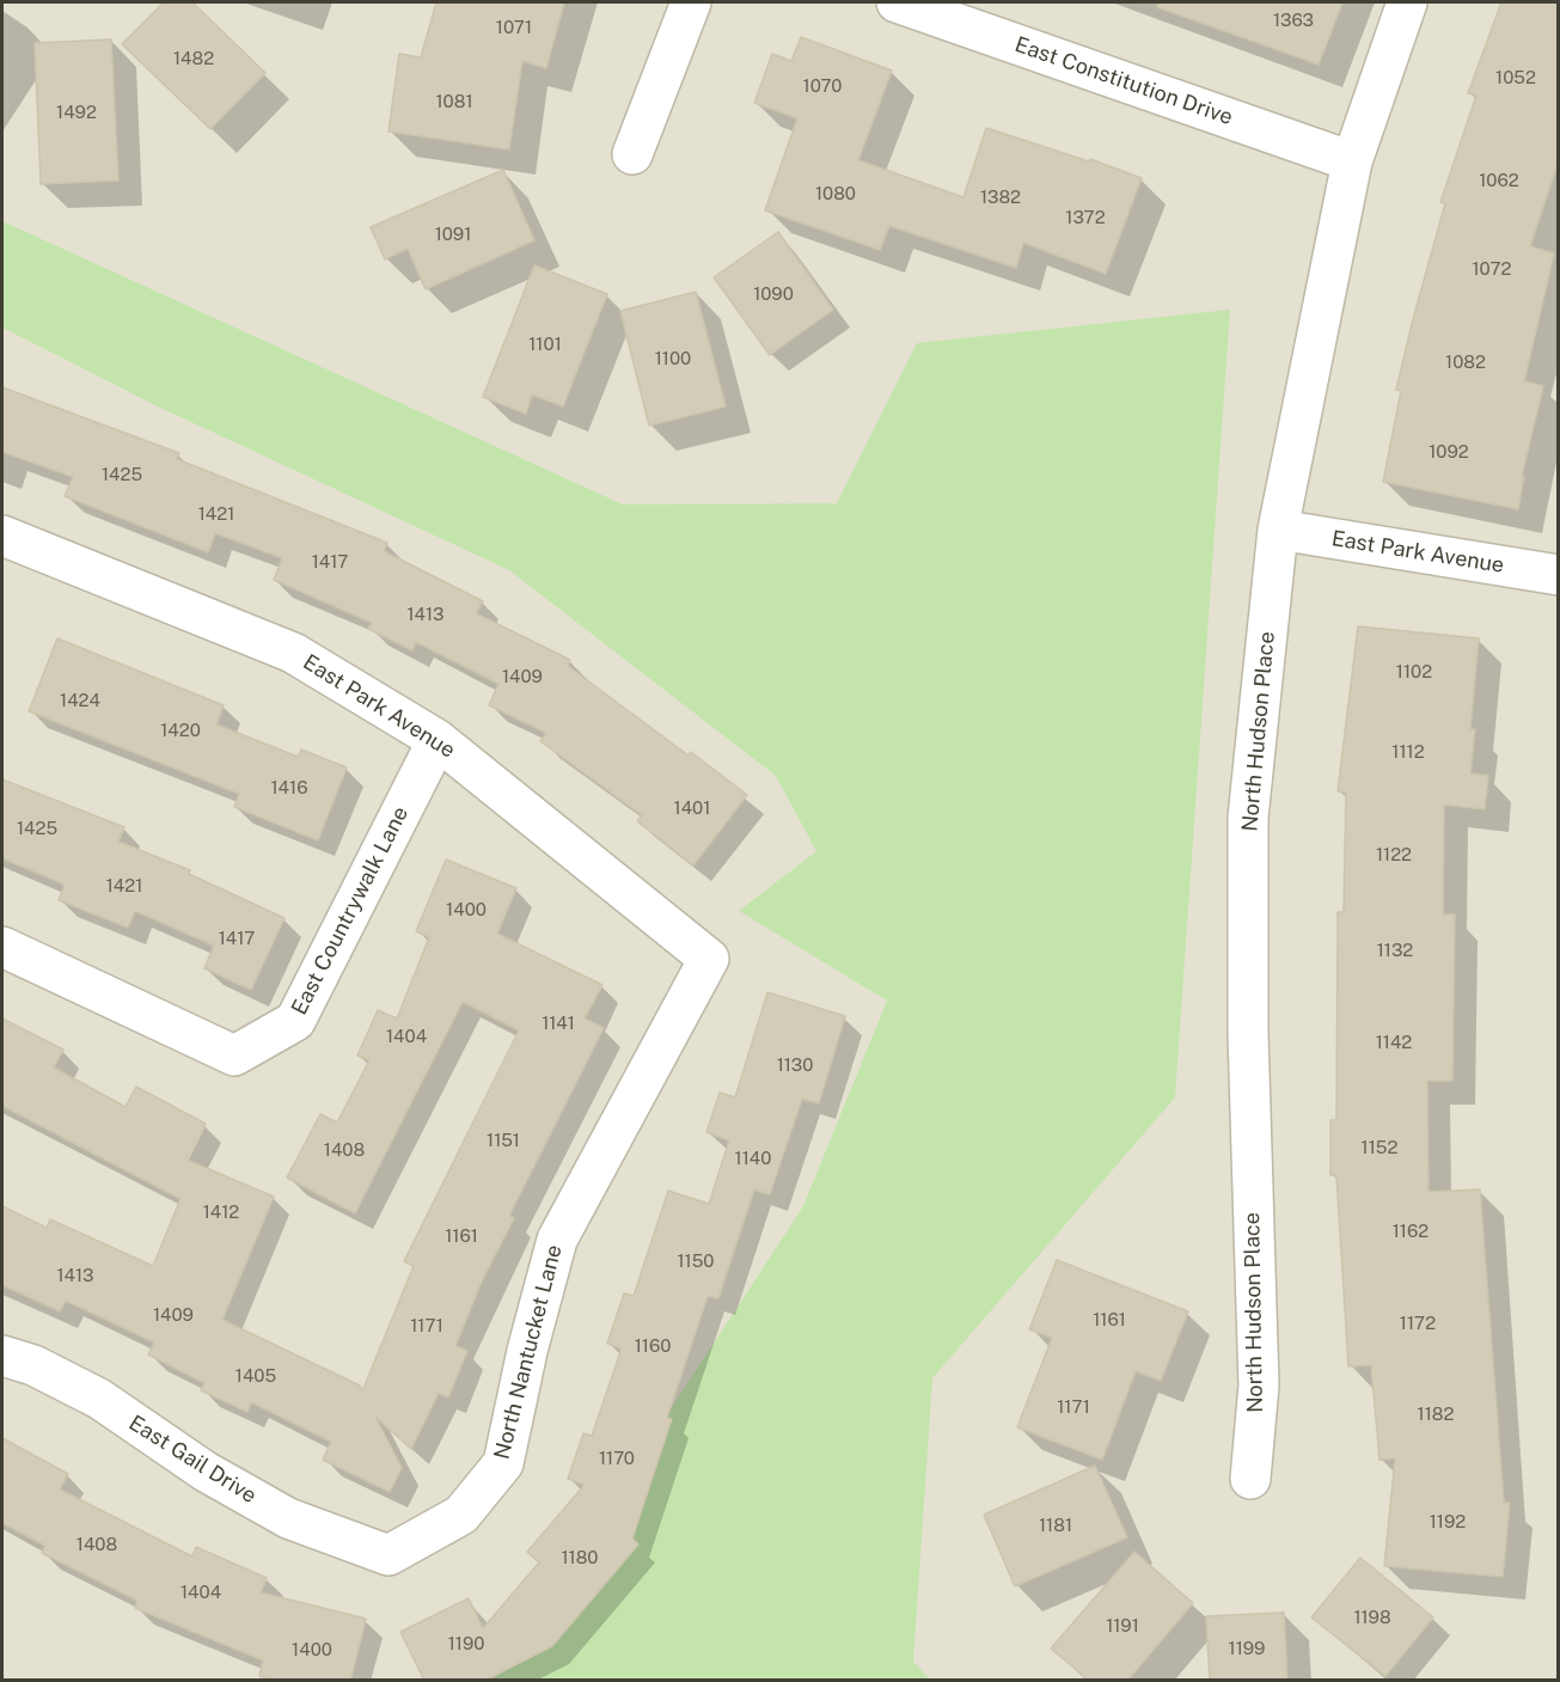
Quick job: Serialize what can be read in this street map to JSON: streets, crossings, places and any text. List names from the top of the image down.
{
  "streets": {
    "street": [
      "East Constitution Drive",
      "East Park Avenue",
      "North Hudson Place",
      "East Countrywalk Lane",
      "North Nantucket Lane",
      "East Gail Drive"
    ]
  },
  "crossings": [
    ["East Constitution Drive", "North Hudson Place"],
    ["East Park Avenue", "North Hudson Place"],
    ["East Park Avenue", "East Countrywalk Lane"],
    ["East Park Avenue", "North Nantucket Lane"],
    ["North Nantucket Lane", "East Gail Drive"]
  ],
  "house_numbers": [
    "1363",
    "1071",
    "1482",
    "1052",
    "1070",
    "1081",
    "1492",
    "1062",
    "1080",
    "1382",
    "1372",
    "1091",
    "1072",
    "1090",
    "1101",
    "1100",
    "1082",
    "1092",
    "1425",
    "1421",
    "1417",
    "1413",
    "1102",
    "1409",
    "1424",
    "1420",
    "1112",
    "1416",
    "1401",
    "1425",
    "1122",
    "1421",
    "1400",
    "1417",
    "1132",
    "1141",
    "1404",
    "1142",
    "1130",
    "1151",
    "1152",
    "1408",
    "1140",
    "1412",
    "1162",
    "1161",
    "1150",
    "1413",
    "1409",
    "1161",
    "1172",
    "1171",
    "1160",
    "1405",
    "1171",
    "1182",
    "1170",
    "1192",
    "1181",
    "1408",
    "1180",
    "1404",
    "1198",
    "1191",
    "1190",
    "1199",
    "1400"
  ]
}
